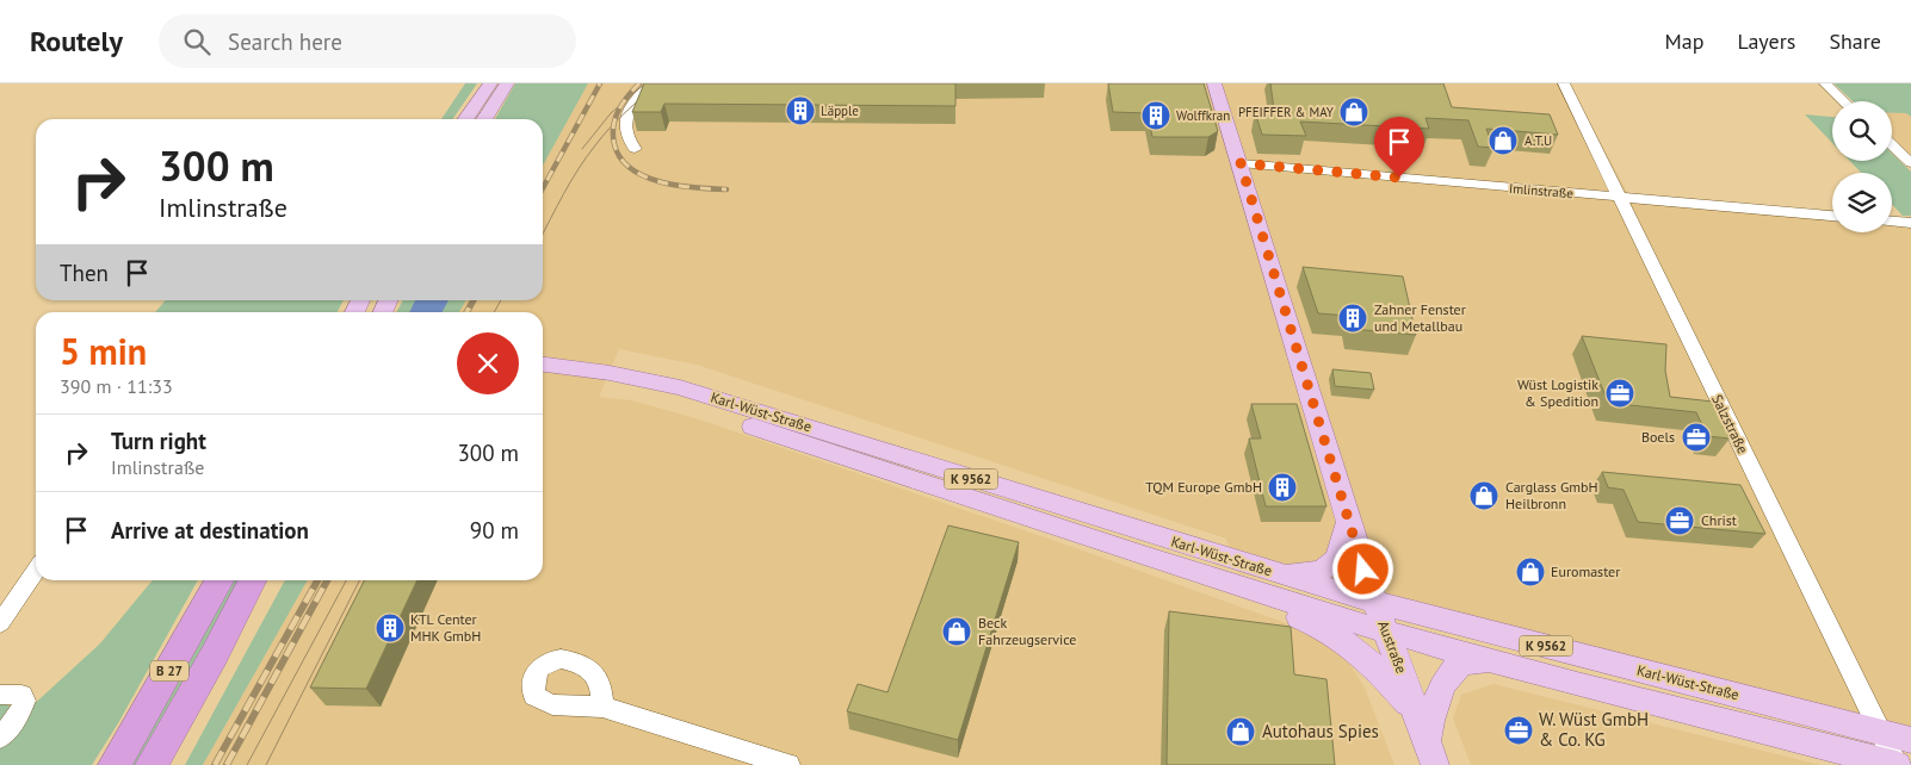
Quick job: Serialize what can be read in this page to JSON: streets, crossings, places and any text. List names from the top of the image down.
{
  "streets": {
    "highway": ["B 27"],
    "main road": ["Karl-Wüst-Straße", "K 9562", "Austraße"],
    "street": ["Imlinstraße", "Salzstraße"]
  },
  "crossings": [
    ["Imlinstraße", "Salzstraße"],
    ["Imlinstraße", "Austraße"],
    ["Karl-Wüst-Straße", "Salzstraße"],
    ["Karl-Wüst-Straße", "Austraße"]
  ],
  "places": {
    "building": [
      "Läpple",
      "Wolffkran",
      "Zahner Fenster und Metallbau",
      "TQM Europe GmbH",
      "KTL Center MHK GmbH"
    ],
    "shop": [
      "PFEIFFER & MAY",
      "A.T.U",
      "Carglass GmbH Heilbronn",
      "Euromaster",
      "Beck Fahrzeugservice",
      "Autohaus Spies"
    ],
    "office": [
      "Wüst Logistik & Spedition",
      "Boels",
      "Christ",
      "W. Wüst GmbH & Co. KG"
    ]
  },
  "page": {
    "header": "Routely",
    "search": "Search here",
    "nav": ["Map", "Layers", "Share"],
    "turn": ["300 m", "Imlinstraße"],
    "then": "Then",
    "heading": ["5 min", "390 m · 11:33"],
    "list": [
      {
        "name": "Turn right",
        "note": "Imlinstraße",
        "value": "300 m"
      },
      {
        "name": "Arrive at destination",
        "value": "90 m"
      }
    ]
  }
}
